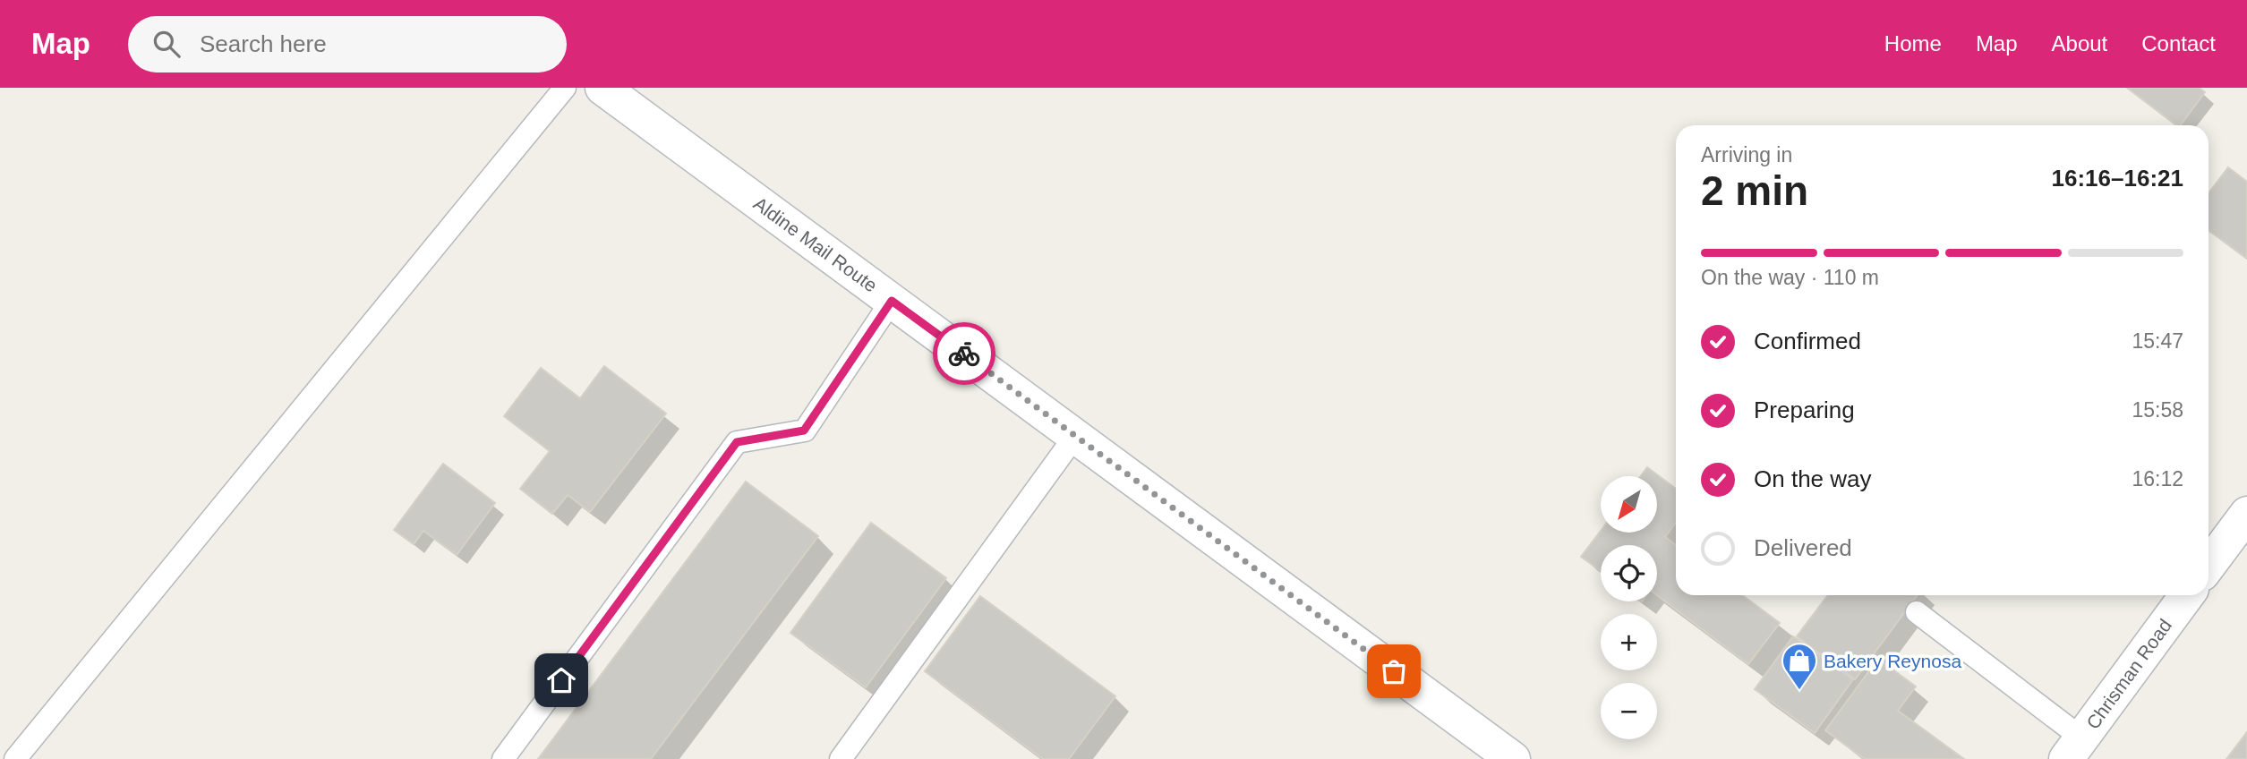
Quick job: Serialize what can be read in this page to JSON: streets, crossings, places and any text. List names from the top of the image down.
{
  "streets": {
    "main road": ["Aldine Mail Route", "Chrisman Road"]
  },
  "places": {
    "shop": ["Bakery Reynosa"]
  },
  "north": "bottom left",
  "page": {
    "header": "Map",
    "search": "Search here",
    "nav": [
      "Home",
      "Map",
      "About",
      "Contact"
    ],
    "heading": ["2 min", "Arriving in", "16:16–16:21"],
    "bar": "On the way · 110 m",
    "list": [
      ["Confirmed", "15:47"],
      ["Preparing", "15:58"],
      ["On the way", "16:12"],
      "Delivered"
    ],
    "map_buttons": ["+", "−"]
  }
}
